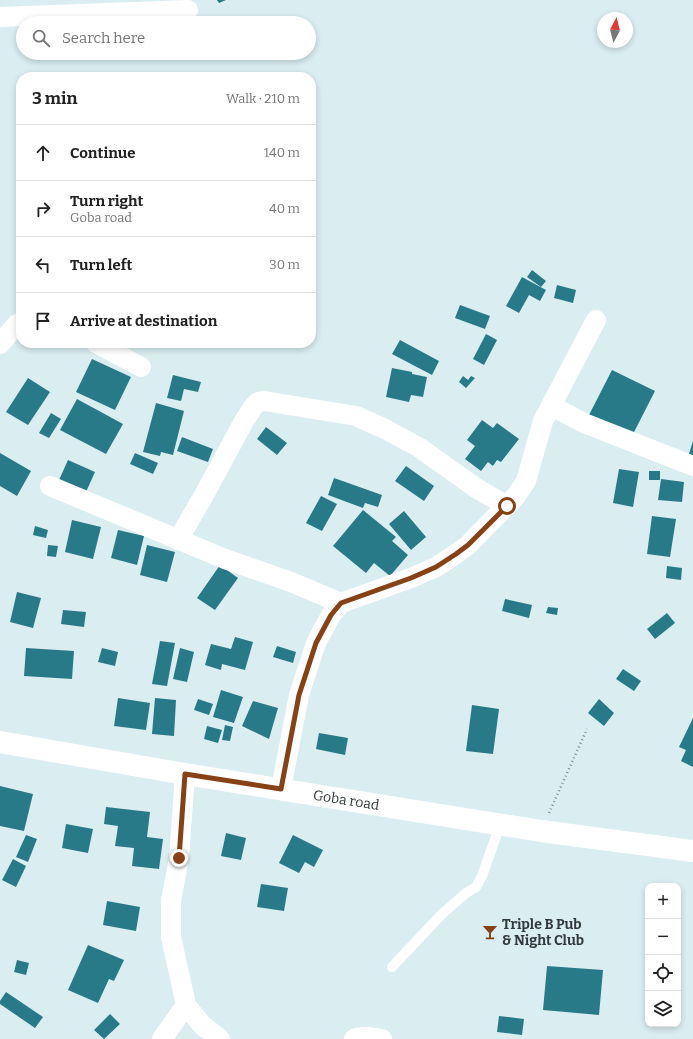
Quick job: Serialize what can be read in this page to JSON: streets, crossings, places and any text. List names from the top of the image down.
{
  "streets": {
    "street": ["Goba road"]
  },
  "places": {
    "bar": ["Triple B Pub & Night Club"]
  },
  "north": "top",
  "page": {
    "search": "Search here",
    "heading": ["3 min", "Walk · 210 m"],
    "list": [
      ["Continue", "140 m"],
      ["Turn right", "Goba road", "40 m"],
      ["Turn left", "30 m"],
      "Arrive at destination"
    ],
    "map_buttons": ["+", "−"]
  }
}
